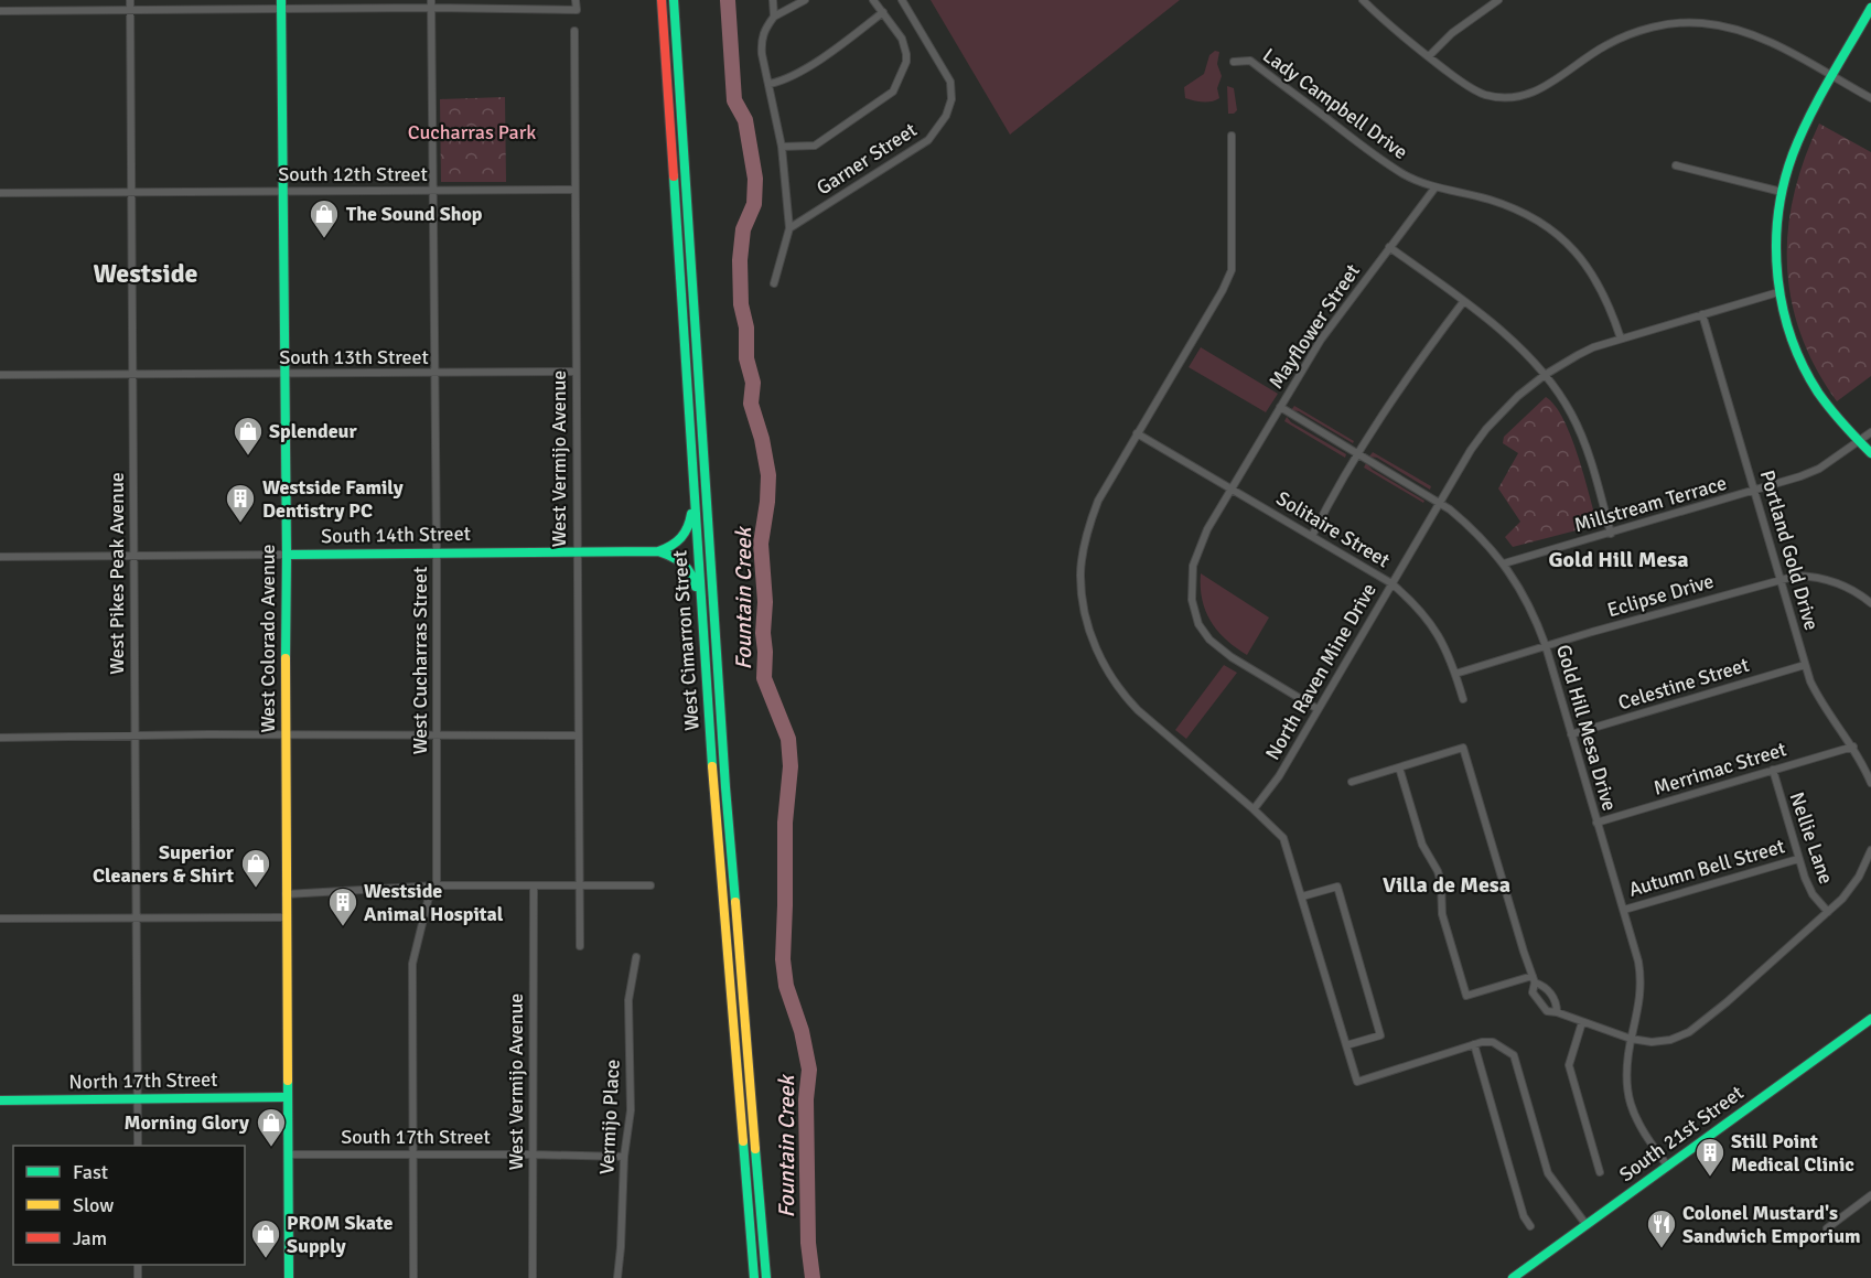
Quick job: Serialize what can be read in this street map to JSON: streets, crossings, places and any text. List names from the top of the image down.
{
  "streets": {
    "main road": [
      "South 14th Street",
      "West Colorado Avenue",
      "West Cimarron Street",
      "North 17th Street",
      "South 21st Street"
    ],
    "street": [
      "Lady Campbell Drive",
      "Garner Street",
      "South 12th Street",
      "Mayflower Street",
      "South 13th Street",
      "West Vermijo Avenue",
      "Millstream Terrace",
      "Solitaire Street",
      "Portland Gold Drive",
      "West Pikes Peak Avenue",
      "Eclipse Drive",
      "West Cucharras Street",
      "North Raven Mine Drive",
      "Celestine Street",
      "Gold Hill Mesa Drive",
      "Merrimac Street",
      "Nellie Lane",
      "Autumn Bell Street",
      "Vermijo Place",
      "South 17th Street"
    ]
  },
  "crossings": [
    ["Lady Campbell Drive", "Mayflower Street"],
    ["Lady Campbell Drive", "North Raven Mine Drive"],
    ["South 12th Street", "West Vermijo Avenue"],
    ["South 12th Street", "West Pikes Peak Avenue"],
    ["South 12th Street", "West Colorado Avenue"],
    ["South 12th Street", "West Cucharras Street"],
    ["Mayflower Street", "Solitaire Street"],
    ["Mayflower Street", "North Raven Mine Drive"],
    ["Mayflower Street", "Gold Hill Mesa Drive"],
    ["South 13th Street", "West Vermijo Avenue"],
    ["South 13th Street", "West Pikes Peak Avenue"],
    ["South 13th Street", "West Colorado Avenue"],
    ["South 13th Street", "West Cucharras Street"],
    ["West Vermijo Avenue", "South 14th Street"],
    ["West Vermijo Avenue", "South 17th Street"],
    ["Millstream Terrace", "Portland Gold Drive"],
    ["Millstream Terrace", "Gold Hill Mesa Drive"],
    ["Solitaire Street", "Eclipse Drive"],
    ["Solitaire Street", "North Raven Mine Drive"],
    ["South 14th Street", "West Pikes Peak Avenue"],
    ["South 14th Street", "West Colorado Avenue"],
    ["South 14th Street", "West Cucharras Street"],
    ["Portland Gold Drive", "Eclipse Drive"],
    ["Portland Gold Drive", "North Raven Mine Drive"],
    ["Portland Gold Drive", "Celestine Street"],
    ["Portland Gold Drive", "Merrimac Street"],
    ["West Pikes Peak Avenue", "North 17th Street"],
    ["Eclipse Drive", "Gold Hill Mesa Drive"],
    ["West Colorado Avenue", "North 17th Street"],
    ["West Colorado Avenue", "South 17th Street"],
    ["West Cucharras Street", "South 17th Street"],
    ["North Raven Mine Drive", "Gold Hill Mesa Drive"],
    ["Celestine Street", "Gold Hill Mesa Drive"],
    ["Gold Hill Mesa Drive", "Merrimac Street"],
    ["Gold Hill Mesa Drive", "Autumn Bell Street"],
    ["Gold Hill Mesa Drive", "South 21st Street"],
    ["Merrimac Street", "Nellie Lane"],
    ["Nellie Lane", "Autumn Bell Street"],
    ["Vermijo Place", "South 17th Street"]
  ],
  "districts": ["Westside", "Gold Hill Mesa", "Villa de Mesa"],
  "water": ["Fountain Creek"],
  "parks": ["Cucharras Park"],
  "places": {
    "shop": [
      "The Sound Shop",
      "Splendeur",
      "Superior Cleaners & Shirt",
      "Morning Glory",
      "PROM Skate Supply"
    ],
    "building": ["Westside Family Dentistry PC", "Westside Animal Hospital", "Still Point Medical Clinic"],
    "restaurant": ["Colonel Mustard's Sandwich Emporium"]
  },
  "legend": ["Fast", "Slow", "Jam"]
}
